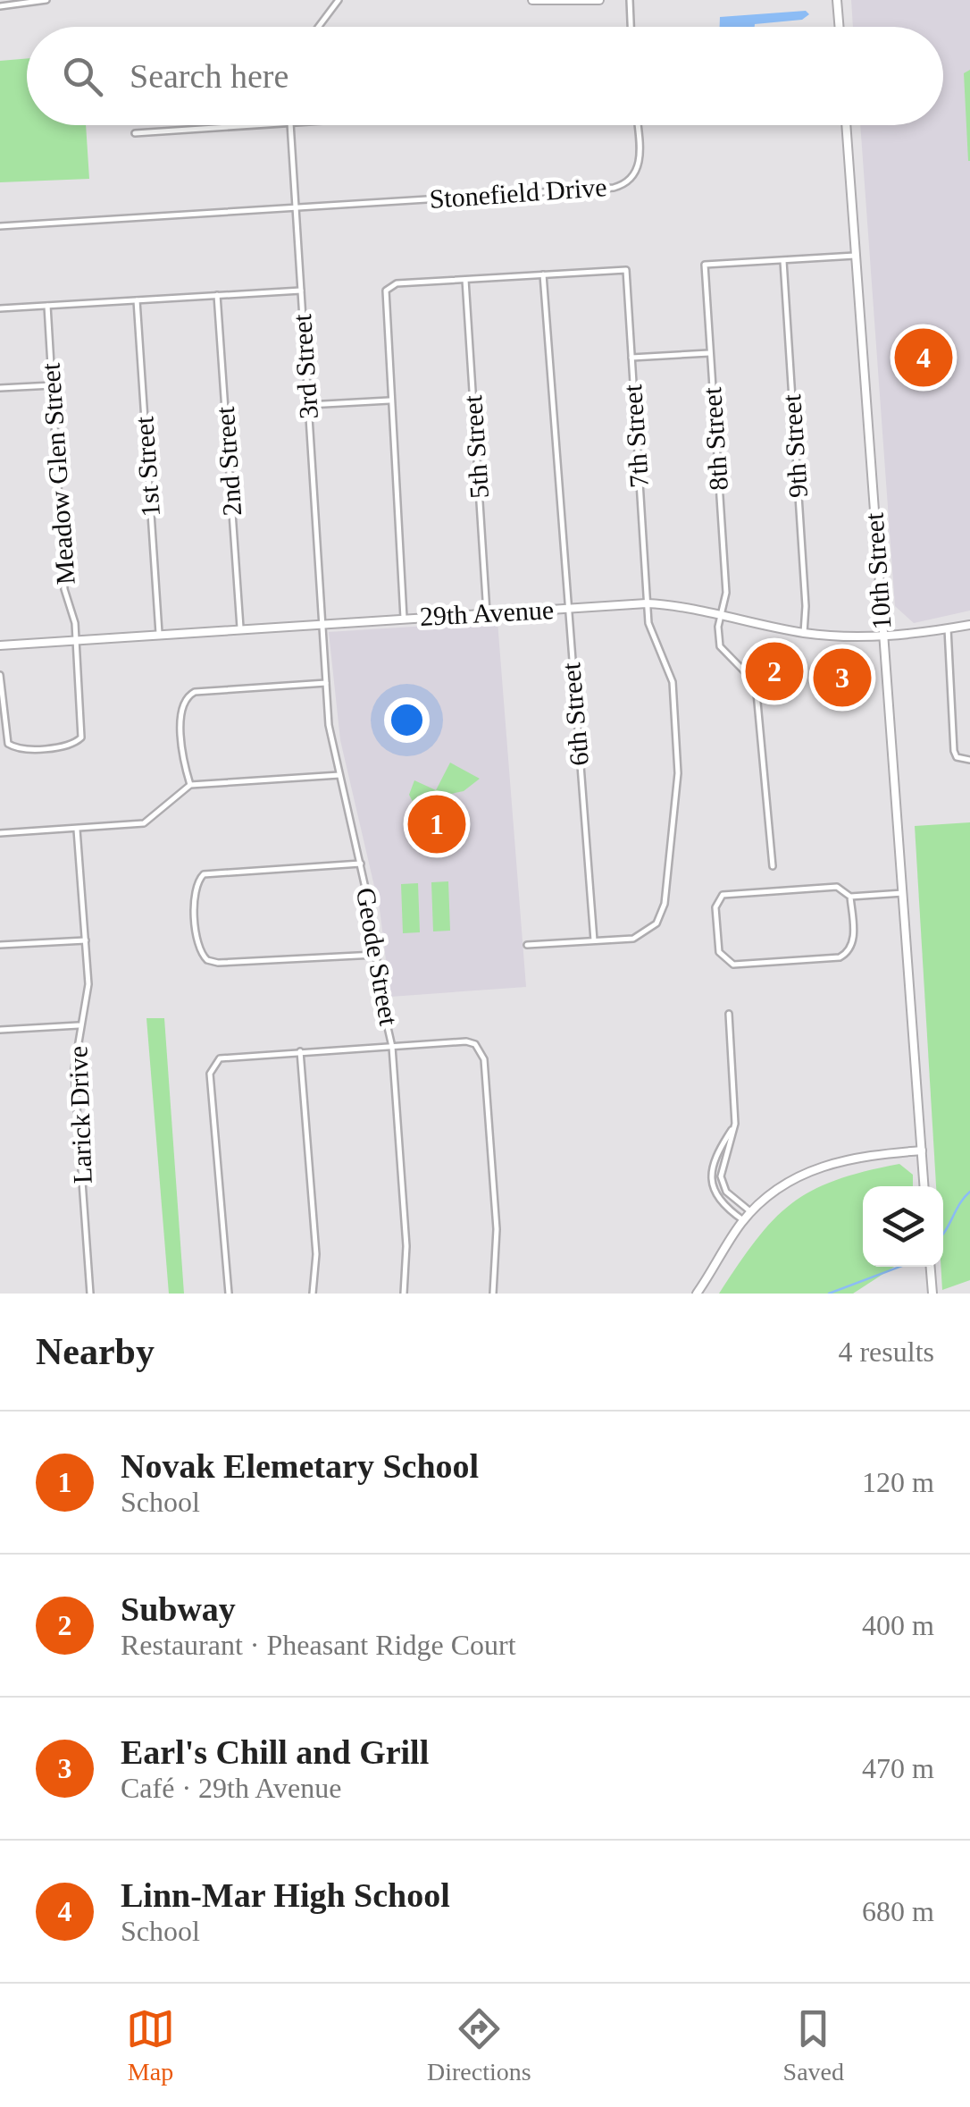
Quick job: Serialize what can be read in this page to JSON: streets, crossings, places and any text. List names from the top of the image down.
{
  "streets": {
    "street": [
      "Stonefield Drive",
      "3rd Street",
      "7th Street",
      "8th Street",
      "9th Street",
      "5th Street",
      "2nd Street",
      "1st Street",
      "Meadow Glen Street",
      "10th Street",
      "29th Avenue",
      "6th Street",
      "Geode Street",
      "Larick Drive"
    ]
  },
  "crossings": [
    ["Stonefield Drive", "3rd Street"],
    ["3rd Street", "29th Avenue"],
    ["3rd Street", "Geode Street"],
    ["7th Street", "29th Avenue"],
    ["7th Street", "6th Street"],
    ["8th Street", "9th Street"],
    ["8th Street", "29th Avenue"],
    ["9th Street", "29th Avenue"],
    ["5th Street", "29th Avenue"],
    ["2nd Street", "29th Avenue"],
    ["1st Street", "29th Avenue"],
    ["Meadow Glen Street", "29th Avenue"],
    ["10th Street", "29th Avenue"],
    ["29th Avenue", "6th Street"],
    ["29th Avenue", "Geode Street"]
  ],
  "page": {
    "search": "Search here",
    "pins": [
      "4",
      "2",
      "3",
      "1"
    ],
    "heading": ["Nearby", "4 results"],
    "list": [
      {
        "mark": "1",
        "name": "Novak Elemetary School",
        "note": "School",
        "value": "120 m"
      },
      {
        "mark": "2",
        "name": "Subway",
        "note": "Restaurant · Pheasant Ridge Court",
        "value": "400 m"
      },
      {
        "mark": "3",
        "name": "Earl's Chill and Grill",
        "note": "Café · 29th Avenue",
        "value": "470 m"
      },
      {
        "mark": "4",
        "name": "Linn-Mar High School",
        "note": "School",
        "value": "680 m"
      }
    ],
    "nav": ["Map", "Directions", "Saved"]
  }
}
